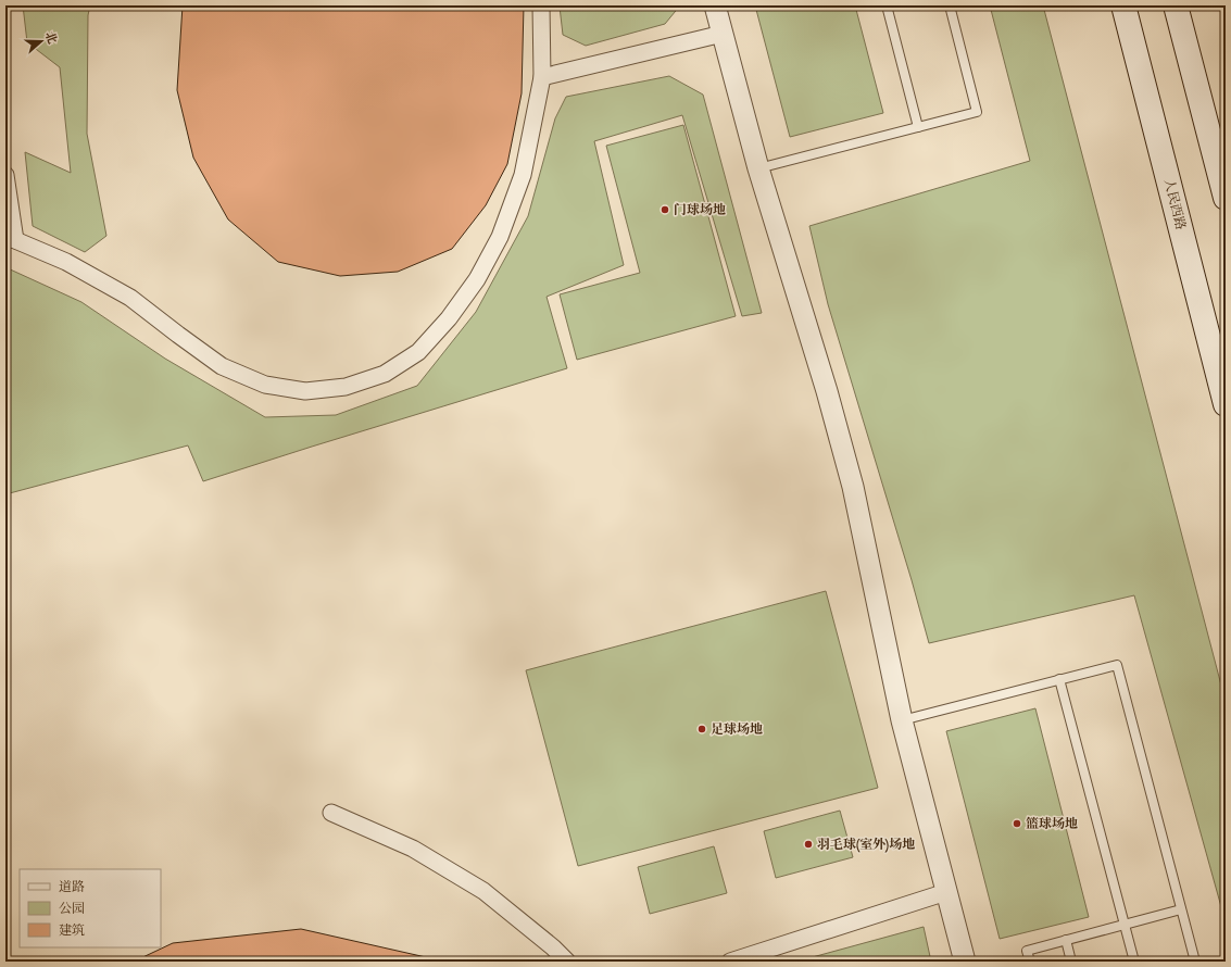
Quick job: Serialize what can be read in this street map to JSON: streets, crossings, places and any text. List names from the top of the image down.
{
  "streets": {
    "main road": ["人民西路"]
  },
  "places": [
    "门球场地",
    "足球场地",
    "篮球场地",
    "羽毛球(室外)场地"
  ],
  "legend": ["道路", "公园", "建筑"],
  "north": "right"
}
